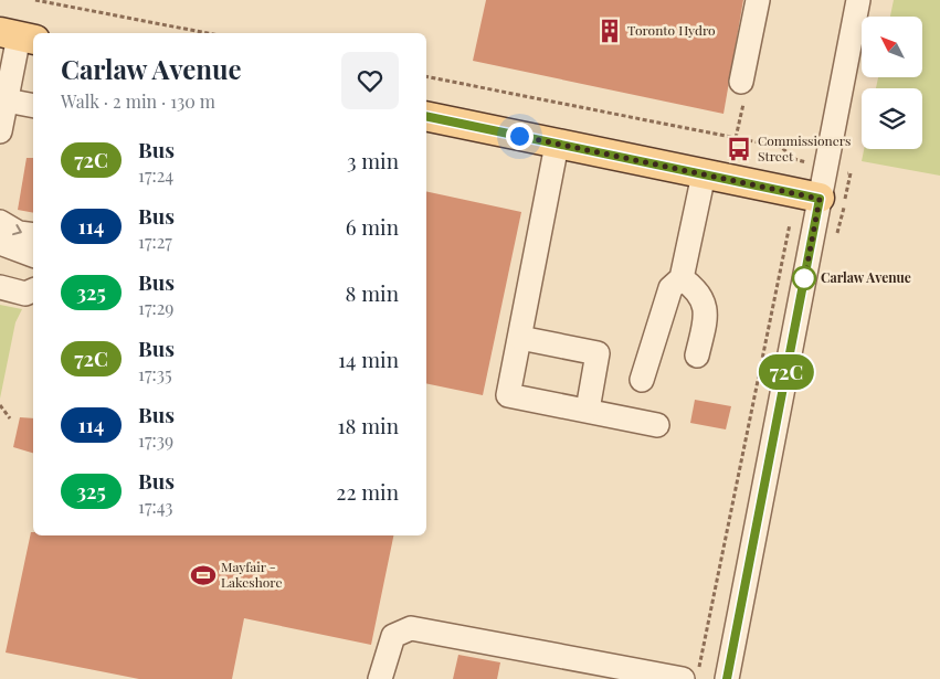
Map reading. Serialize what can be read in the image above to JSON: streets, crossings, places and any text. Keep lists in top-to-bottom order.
{
  "places": {
    "building": ["Toronto Hydro"],
    "bus stop": ["Commissioners Street"],
    "other": ["Carlaw Avenue"],
    "sports": ["Mayfair - Lakeshore"]
  },
  "lines": ["bus line 72C"],
  "north": "top left",
  "page": {
    "on_map": "72C",
    "heading": ["Carlaw Avenue", "Walk · 2 min · 130 m"],
    "list": [
      {
        "mark": "72C",
        "name": "Bus",
        "note": "17:24",
        "value": "3 min"
      },
      {
        "mark": "114",
        "name": "Bus",
        "note": "17:27",
        "value": "6 min"
      },
      {
        "mark": "325",
        "name": "Bus",
        "note": "17:29",
        "value": "8 min"
      },
      {
        "mark": "72C",
        "name": "Bus",
        "note": "17:35",
        "value": "14 min"
      },
      {
        "mark": "114",
        "name": "Bus",
        "note": "17:39",
        "value": "18 min"
      },
      {
        "mark": "325",
        "name": "Bus",
        "note": "17:43",
        "value": "22 min"
      }
    ]
  }
}
